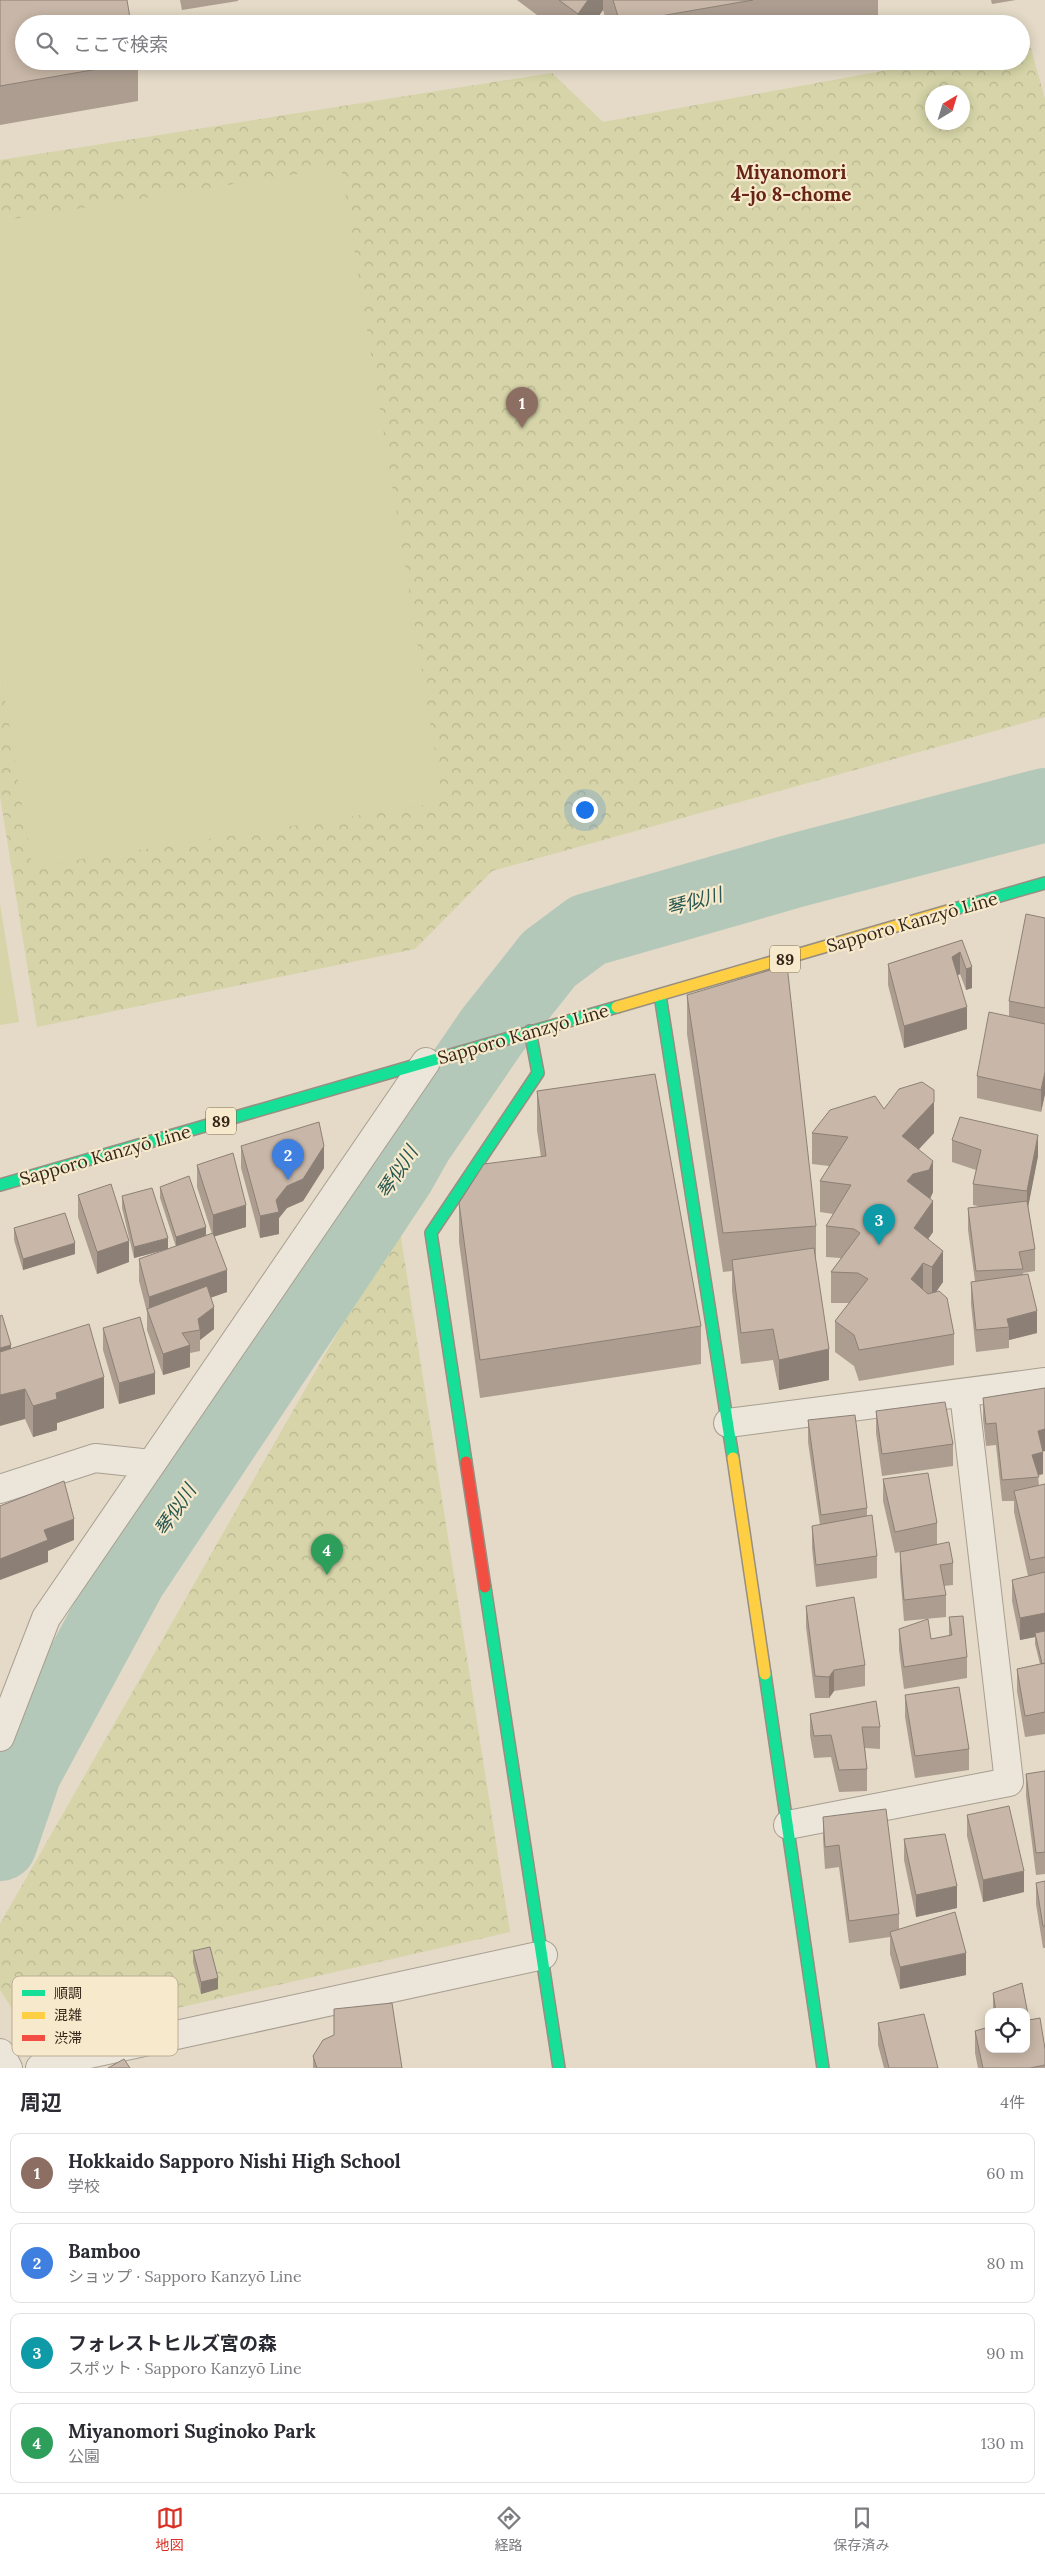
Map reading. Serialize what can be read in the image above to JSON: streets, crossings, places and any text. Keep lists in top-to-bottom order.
{
  "streets": {
    "street": ["Sapporo Kanzyō Line", "89"]
  },
  "districts": ["Miyanomori 4-jo 8-chome"],
  "water": ["琴似川"],
  "legend": ["順調", "混雑", "渋滞"],
  "north": "top right",
  "page": {
    "search": "ここで検索",
    "pins": [
      "1",
      "2",
      "3",
      "4"
    ],
    "heading": ["周辺", "4件"],
    "list": [
      {
        "mark": "1",
        "name": "Hokkaido Sapporo Nishi High School",
        "note": "学校",
        "value": "60 m"
      },
      {
        "mark": "2",
        "name": "Bamboo",
        "note": "ショップ · Sapporo Kanzyō Line",
        "value": "80 m"
      },
      {
        "mark": "3",
        "name": "フォレストヒルズ宮の森",
        "note": "スポット · Sapporo Kanzyō Line",
        "value": "90 m"
      },
      {
        "mark": "4",
        "name": "Miyanomori Suginoko Park",
        "note": "公園",
        "value": "130 m"
      }
    ],
    "nav": ["地図", "経路", "保存済み"]
  }
}
